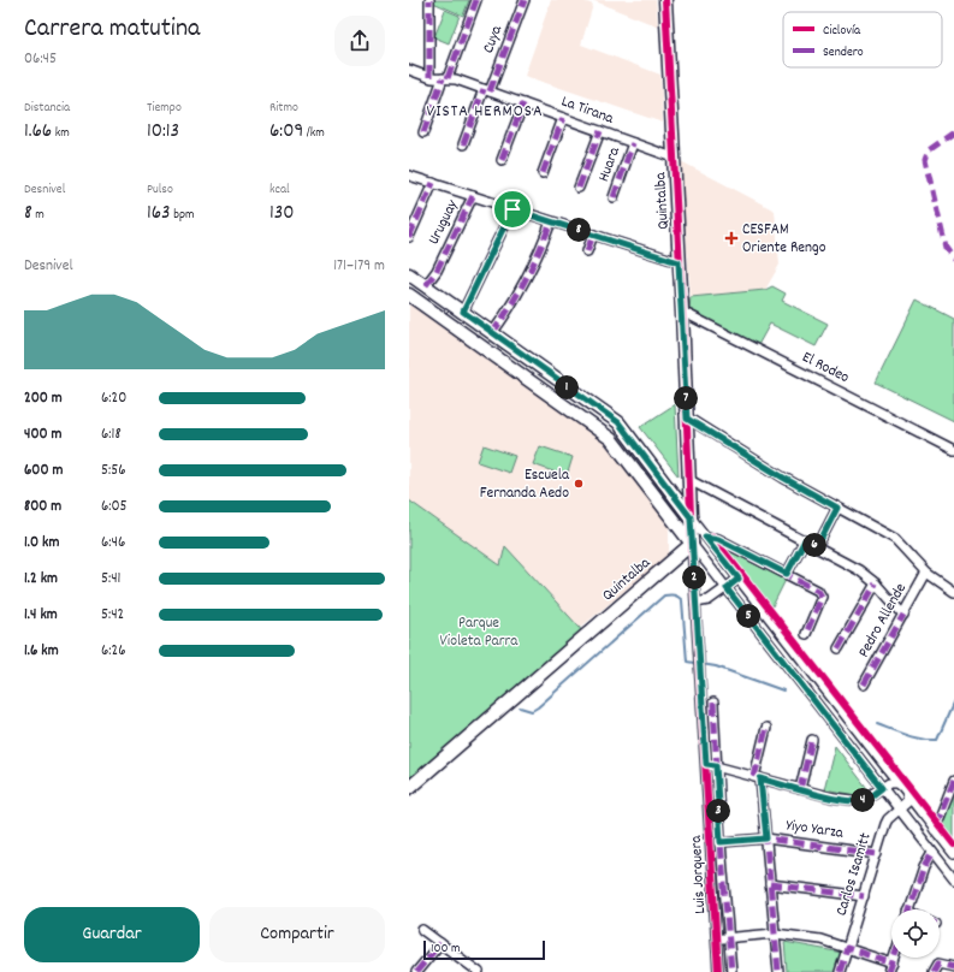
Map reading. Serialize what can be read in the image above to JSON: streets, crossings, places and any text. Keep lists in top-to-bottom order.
{
  "streets": {
    "street": [
      "Cuya",
      "La Tirana",
      "Huara",
      "Quintalba",
      "Uruguay",
      "El Rodeo",
      "Pedro Allende",
      "Yiyo Yarza",
      "Luis Jorquera",
      "Carlos Isamitt"
    ]
  },
  "crossings": [
    ["Cuya", "La Tirana"],
    ["La Tirana", "Huara"],
    ["La Tirana", "Quintalba"],
    ["Quintalba", "El Rodeo"],
    ["Quintalba", "Luis Jorquera"],
    ["Yiyo Yarza", "Carlos Isamitt"]
  ],
  "districts": ["VISTA HERMOSA"],
  "parks": ["Parque Violeta Parra"],
  "places": {
    "health": ["CESFAM Oriente Rengo"],
    "other": ["Escuela Fernanda Aedo"]
  },
  "legend": ["Ciclovía", "Sendero"],
  "scale_bar": "100 m",
  "page": {
    "heading": ["Carrera matutina", "06:45"],
    "stats": [
      ["Distancia", "1.66 km"],
      ["Tiempo", "10:13"],
      ["Ritmo", "6:09 /km"],
      ["Desnivel", "8 m"],
      ["Pulso", "163 bpm"],
      ["kcal", "130"]
    ],
    "pins": [
      "8",
      "1",
      "7",
      "6",
      "2",
      "5",
      "4",
      "3"
    ],
    "chart": ["Desnivel", "171–179 m"],
    "list": [
      {
        "name": "200 m",
        "note": "6:20"
      },
      {
        "name": "400 m",
        "note": "6:18"
      },
      {
        "name": "600 m",
        "note": "5:56"
      },
      {
        "name": "800 m",
        "note": "6:05"
      },
      {
        "name": "1.0 km",
        "note": "6:46"
      },
      {
        "name": "1.2 km",
        "note": "5:41"
      },
      {
        "name": "1.4 km",
        "note": "5:42"
      },
      {
        "name": "1.6 km",
        "note": "6:26"
      }
    ],
    "buttons": ["Guardar", "Compartir"],
    "scale": "100 m"
  }
}
